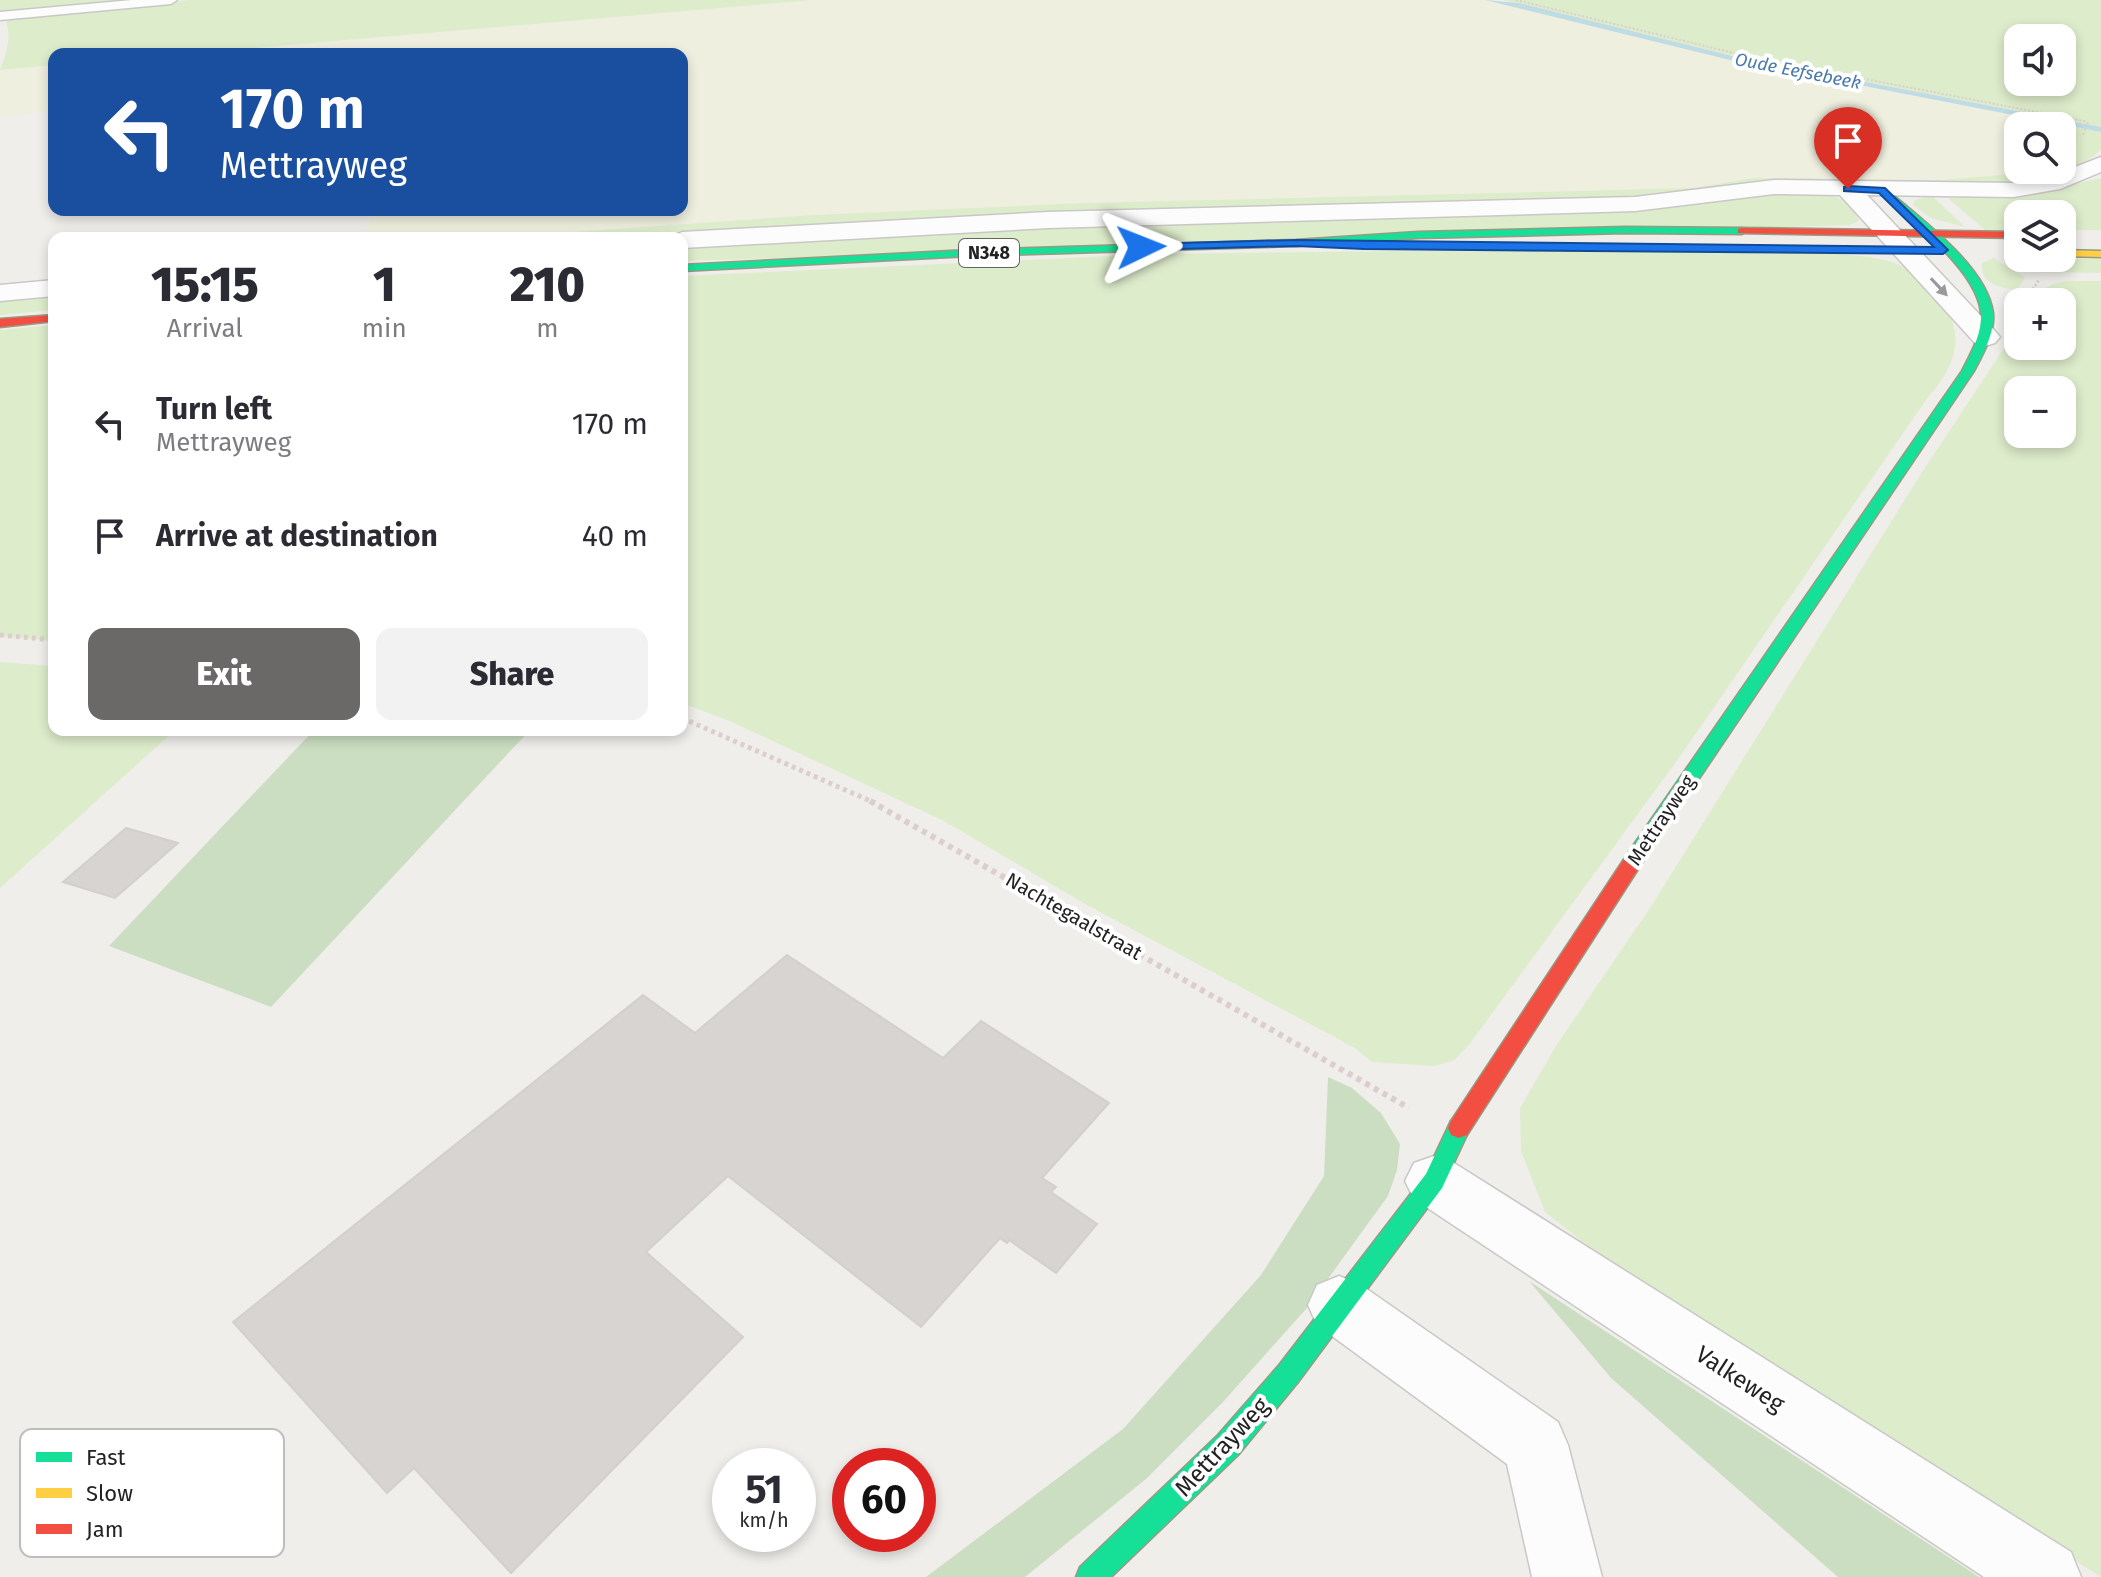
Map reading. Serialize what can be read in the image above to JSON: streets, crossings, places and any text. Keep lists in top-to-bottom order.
{
  "streets": {
    "street": ["N348", "Mettrayweg", "Valkeweg"],
    "path": ["Nachtegaalstraat"]
  },
  "crossings": [
    ["N348", "Mettrayweg"],
    ["Mettrayweg", "Nachtegaalstraat"],
    ["Mettrayweg", "Valkeweg"],
    ["Nachtegaalstraat", "Valkeweg"]
  ],
  "water": ["Oude Eefsebeek"],
  "legend": ["Fast", "Slow", "Jam"],
  "page": {
    "map_buttons": ["+", "−"],
    "turn": ["170 m", "Mettrayweg"],
    "eta": [
      "15:15",
      "Arrival",
      "1",
      "min",
      "210",
      "m"
    ],
    "list": [
      {
        "name": "Turn left",
        "note": "Mettrayweg",
        "value": "170 m"
      },
      {
        "name": "Arrive at destination",
        "value": "40 m"
      }
    ],
    "buttons": ["Exit", "Share"],
    "speed": "51 km/h",
    "limit": "60"
  }
}
